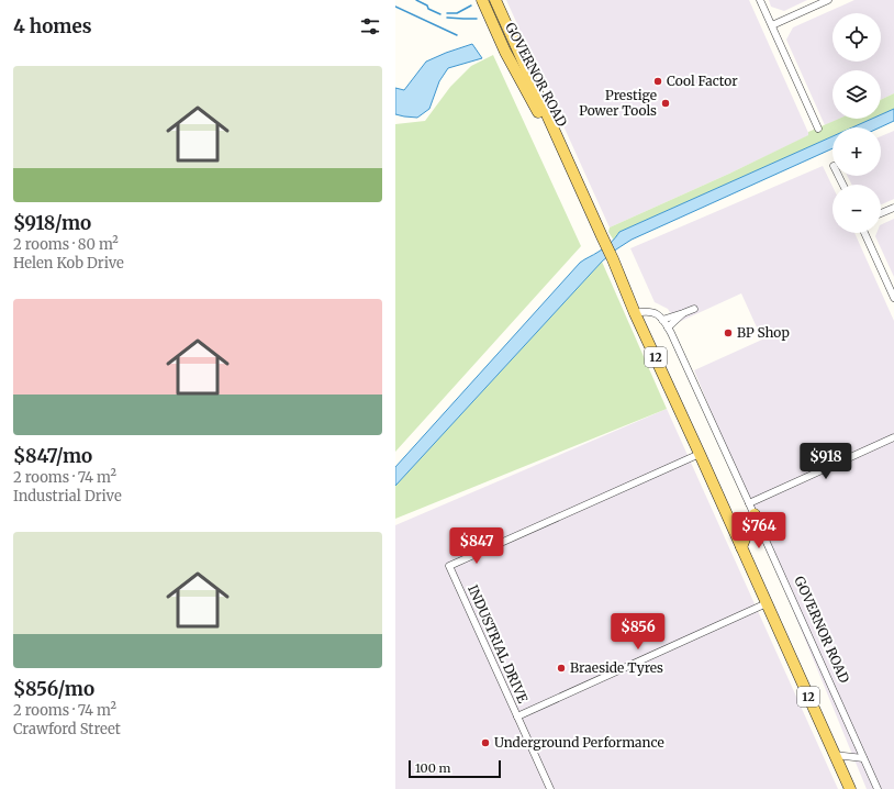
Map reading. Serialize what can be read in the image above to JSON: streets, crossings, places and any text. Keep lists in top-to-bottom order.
{
  "streets": {
    "main road": ["GOVERNOR ROAD", "12"],
    "street": ["INDUSTRIAL DRIVE"]
  },
  "crossings": [
    ["GOVERNOR ROAD", "INDUSTRIAL DRIVE"]
  ],
  "places": [
    "Cool Factor",
    "Prestige Power Tools",
    "BP Shop",
    "Braeside Tyres",
    "Underground Performance"
  ],
  "scale_bar": "100 m",
  "page": {
    "heading": "4 homes",
    "map_buttons": ["+", "−"],
    "list": [
      {
        "name": "$918/mo",
        "note": "2 rooms · 80 m² · Helen Kob Drive"
      },
      {
        "name": "$847/mo",
        "note": "2 rooms · 74 m² · Industrial Drive"
      },
      {
        "name": "$856/mo",
        "note": "2 rooms · 74 m² · Crawford Street"
      }
    ],
    "price": [
      "$918",
      "$764",
      "$847",
      "$856"
    ],
    "scale": "100 m"
  }
}
